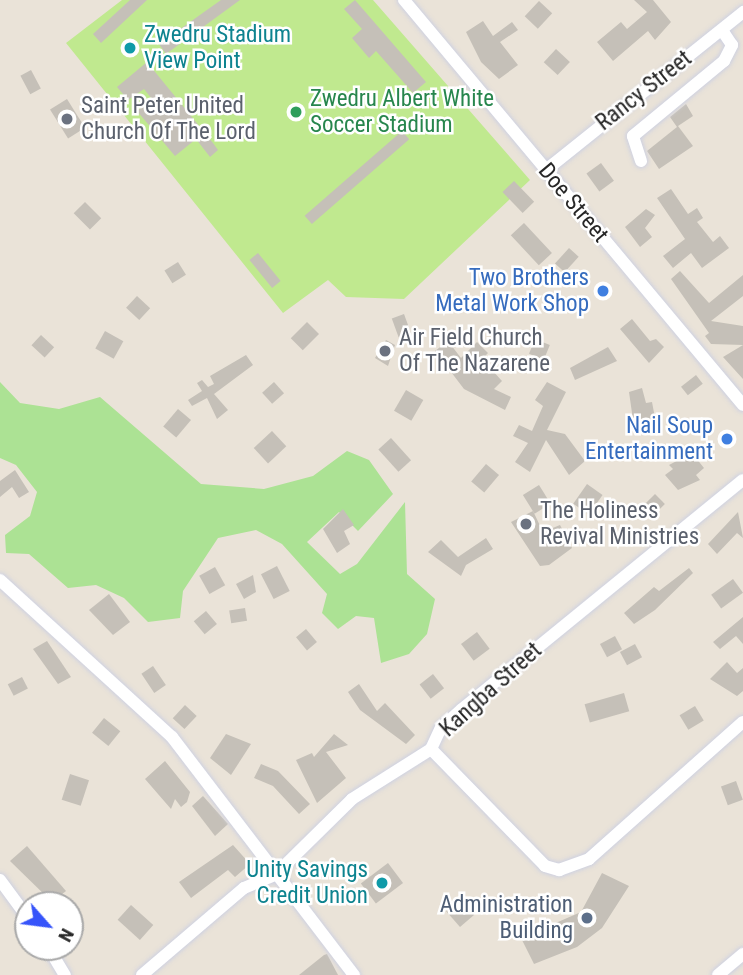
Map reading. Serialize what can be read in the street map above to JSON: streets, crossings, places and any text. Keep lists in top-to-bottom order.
{
  "streets": {
    "street": ["Rancy Street", "Doe Street", "Kangba Street"]
  },
  "crossings": [
    ["Rancy Street", "Doe Street"]
  ],
  "places": [
    "Zwedru Stadium View Point",
    "Zwedru Albert White Soccer Stadium",
    "Saint Peter United Church Of The Lord",
    "Two Brothers Metal Work Shop",
    "Air Field Church Of The Nazarene",
    "Nail Soup Entertainment",
    "The Holiness Revival Ministries",
    "Unity Savings Credit Union",
    "Administration Building"
  ],
  "north": "bottom right"
}
